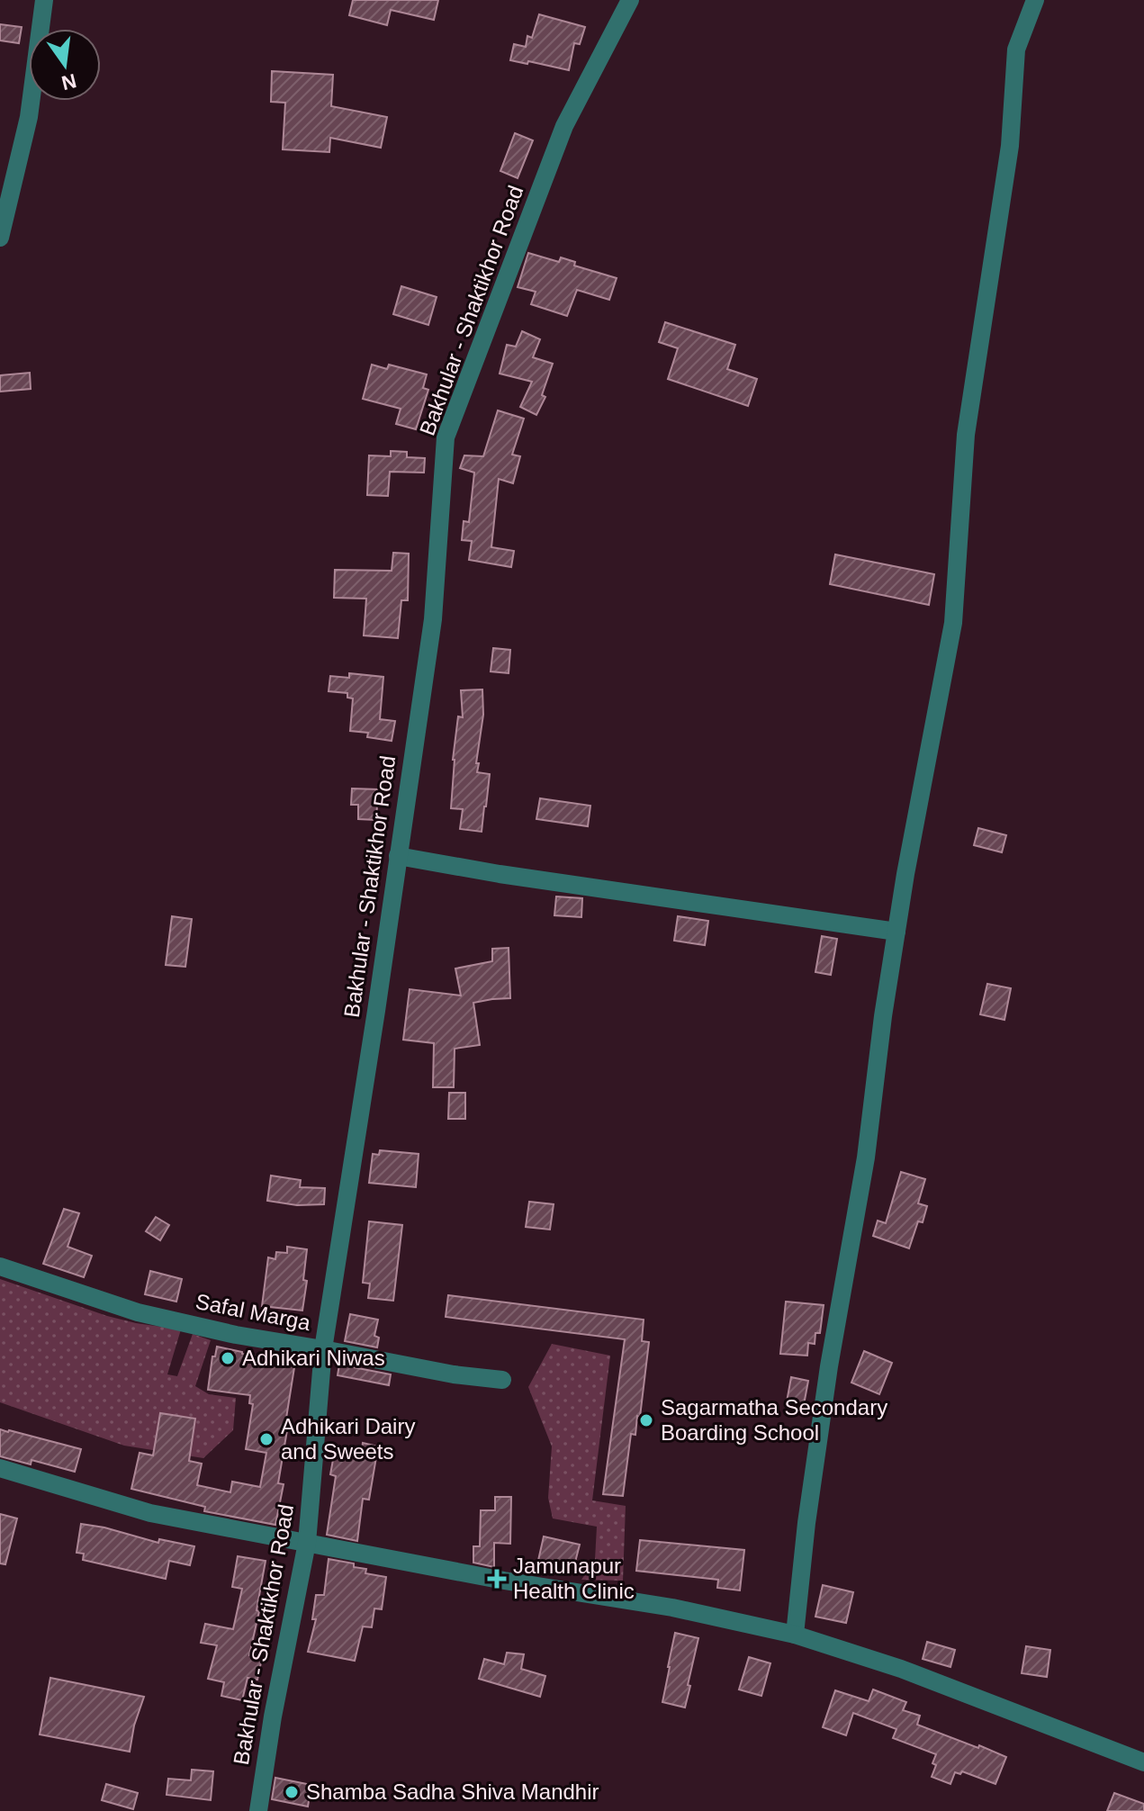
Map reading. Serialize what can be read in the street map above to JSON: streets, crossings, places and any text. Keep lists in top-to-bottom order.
{
  "streets": {
    "street": ["Bakhular - Shaktikhor Road", "Safal Marga"]
  },
  "crossings": [
    ["Bakhular - Shaktikhor Road", "Safal Marga"]
  ],
  "places": {
    "other": [
      "Adhikari Niwas",
      "Sagarmatha Secondary Boarding School",
      "Adhikari Dairy and Sweets",
      "Shamba Sadha Shiva Mandhir"
    ],
    "health": ["Jamunapur Health Clinic"]
  },
  "north": "bottom"
}
